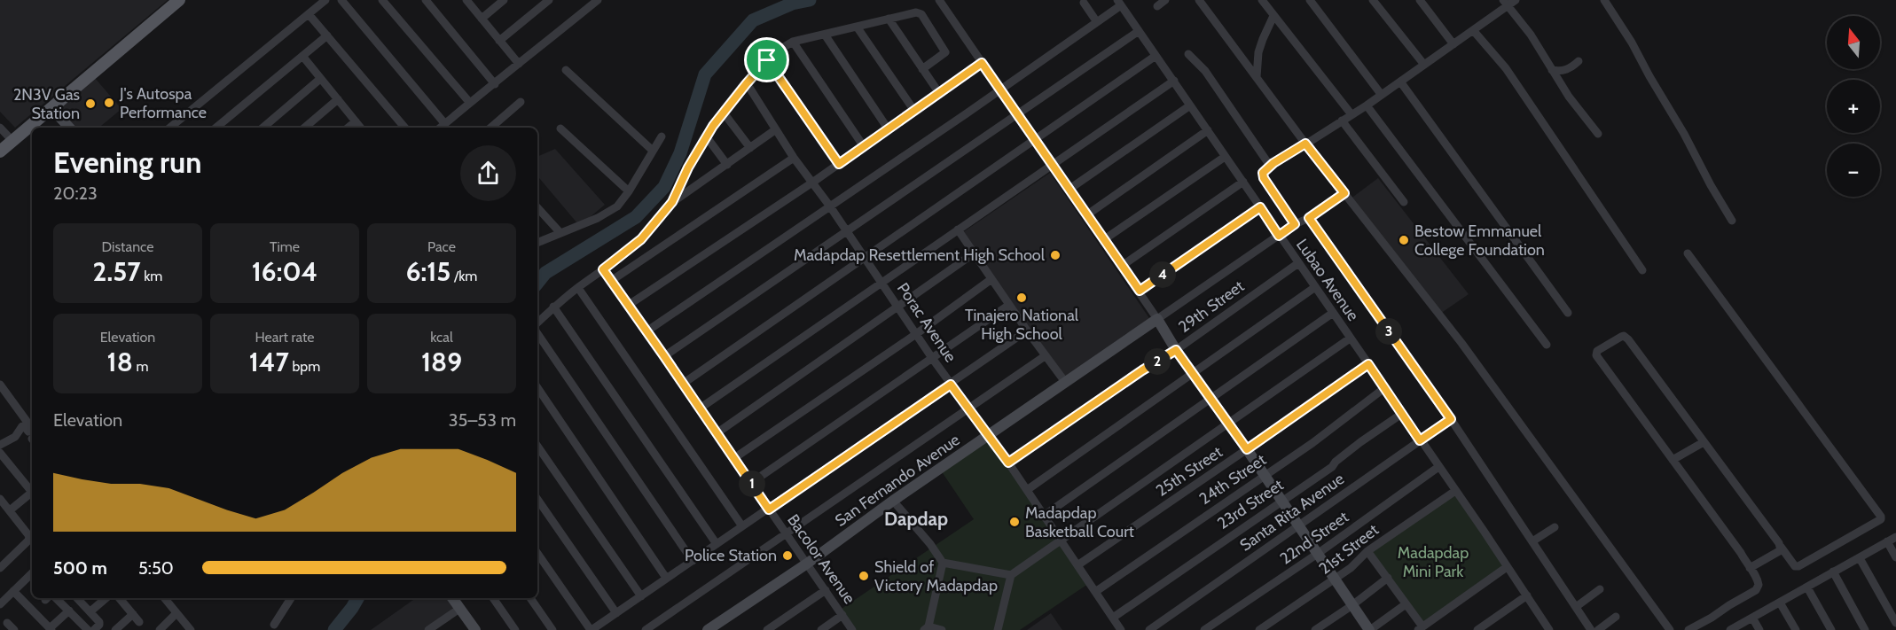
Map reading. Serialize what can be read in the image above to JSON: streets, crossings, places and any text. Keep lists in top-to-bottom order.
{
  "streets": {
    "main road": ["San Fernando Avenue"],
    "street": [
      "Lubao Avenue",
      "29th Street",
      "Porac Avenue",
      "25th Street",
      "24th Street",
      "23rd Street",
      "Santa Rita Avenue",
      "22nd Street",
      "21st Street",
      "Bacolor Avenue"
    ]
  },
  "crossings": [
    ["Lubao Avenue", "29th Street"],
    ["Lubao Avenue", "25th Street"],
    ["Lubao Avenue", "24th Street"],
    ["Lubao Avenue", "San Fernando Avenue"],
    ["Lubao Avenue", "23rd Street"],
    ["Lubao Avenue", "Santa Rita Avenue"],
    ["Lubao Avenue", "22nd Street"],
    ["Lubao Avenue", "21st Street"],
    ["29th Street", "Porac Avenue"],
    ["Porac Avenue", "25th Street"],
    ["Porac Avenue", "24th Street"],
    ["Porac Avenue", "San Fernando Avenue"],
    ["Porac Avenue", "23rd Street"],
    ["San Fernando Avenue", "Bacolor Avenue"]
  ],
  "districts": ["Dapdap"],
  "parks": ["Madapdap Mini Park"],
  "places": [
    "J's Autospa Performance",
    "2N3V Gas Station",
    "Bestow Emmanuel College Foundation",
    "Madapdap Resettlement High School",
    "Tinajero National High School",
    "Madapdap Basketball Court",
    "Police Station",
    "Shield of Victory Madapdap"
  ],
  "north": "top",
  "page": {
    "map_buttons": ["+", "−"],
    "heading": ["Evening run", "20:23"],
    "stats": [
      ["Distance", "2.57 km"],
      ["Time", "16:04"],
      ["Pace", "6:15 /km"],
      ["Elevation", "18 m"],
      ["Heart rate", "147 bpm"],
      ["kcal", "189"]
    ],
    "pins": [
      "4",
      "3",
      "2",
      "1"
    ],
    "chart": ["Elevation", "35–53 m"],
    "list": [
      {
        "name": "500 m",
        "note": "5:50"
      }
    ]
  }
}
